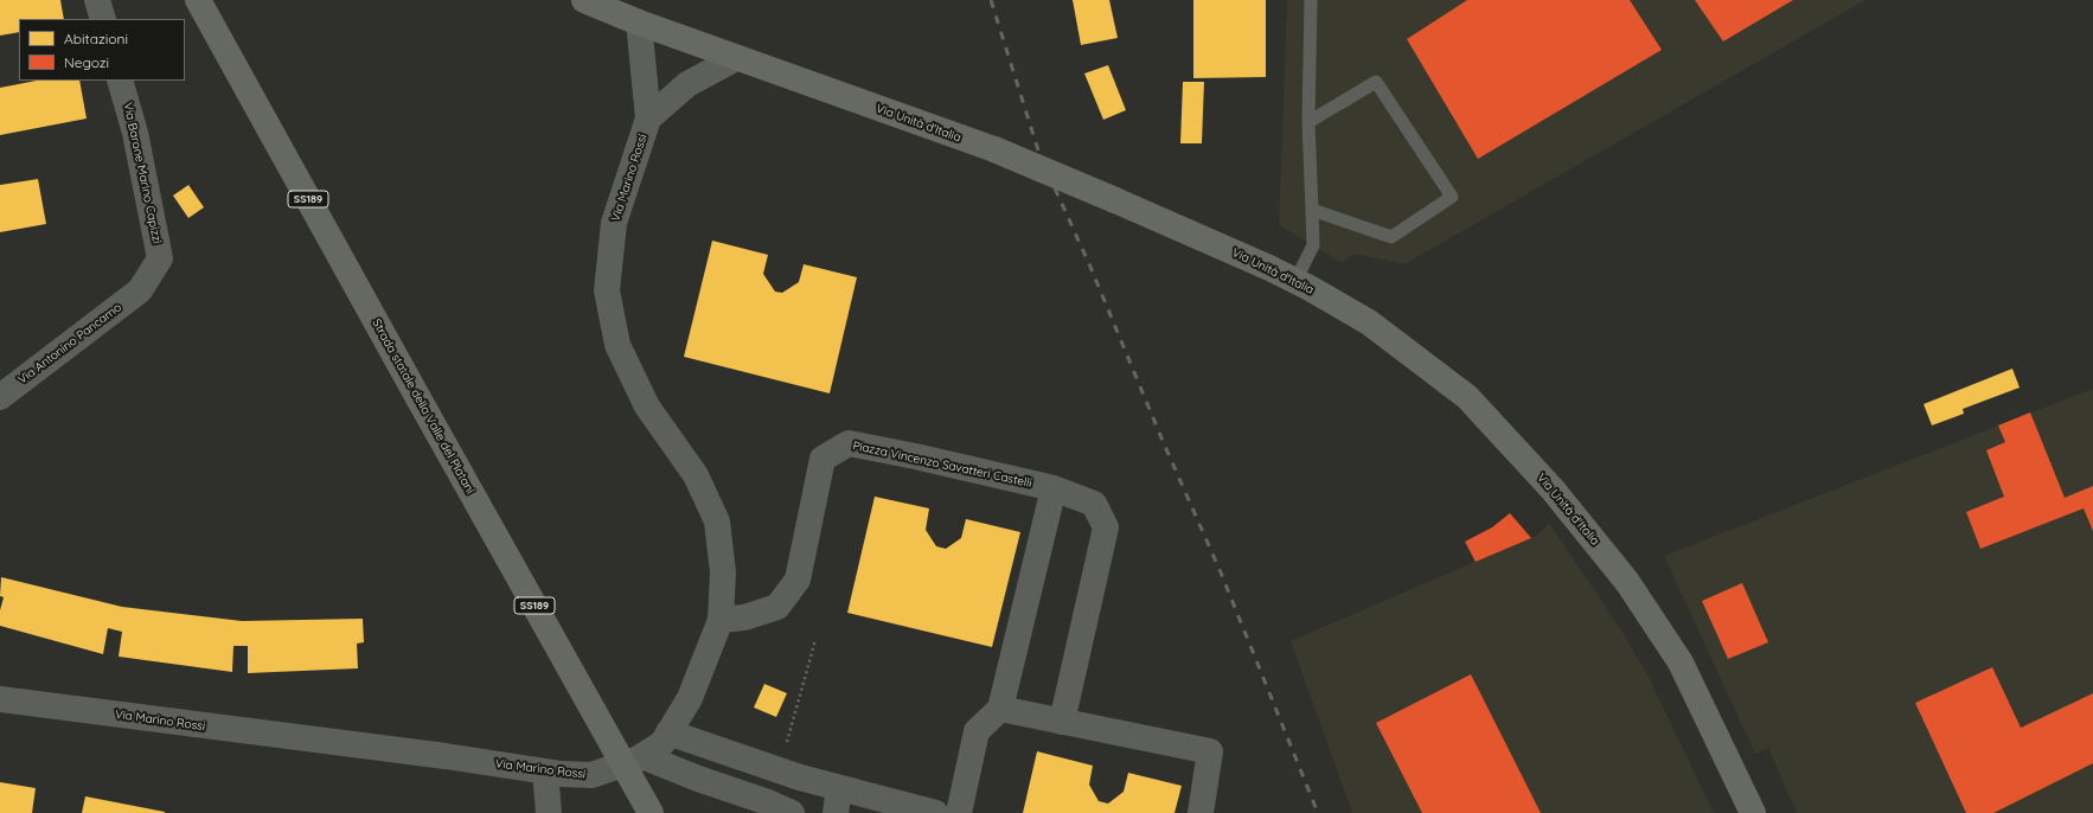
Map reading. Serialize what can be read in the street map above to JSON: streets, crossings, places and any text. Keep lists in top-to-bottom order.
{
  "streets": {
    "main road": ["SS189", "Strada statale della Valle del Platani"],
    "street": [
      "Via Unità d'Italia",
      "Via Barone Marino Capizzi",
      "Via Marino Rossi",
      "Via Antonino Pancamo",
      "Piazza Vincenzo Savatteri Castelli"
    ]
  },
  "crossings": [
    ["Via Unità d'Italia", "Via Marino Rossi"],
    ["Via Barone Marino Capizzi", "Via Antonino Pancamo"],
    ["Via Marino Rossi", "Piazza Vincenzo Savatteri Castelli"]
  ],
  "legend": ["Abitazioni", "Negozi"]
}
